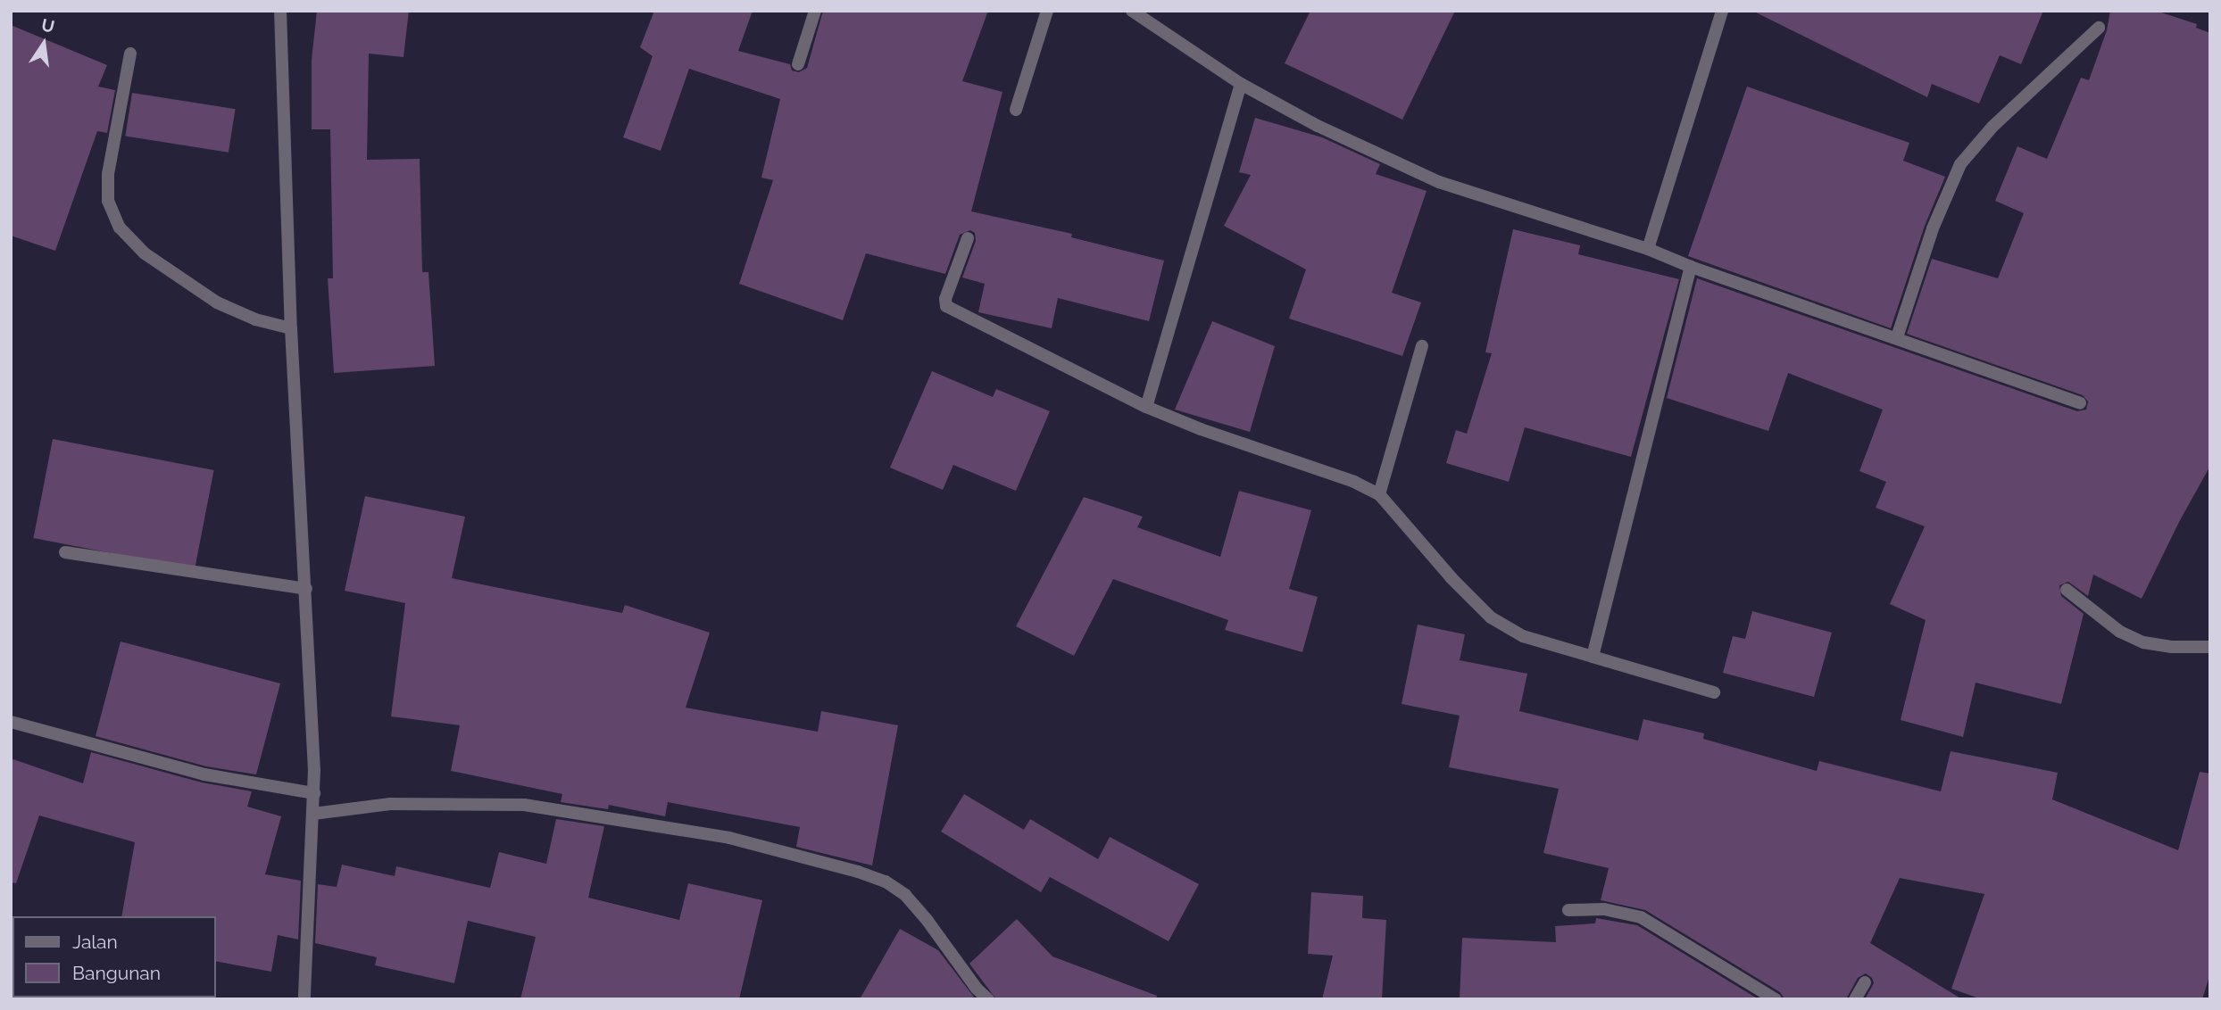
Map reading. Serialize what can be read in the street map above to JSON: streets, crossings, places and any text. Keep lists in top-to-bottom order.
{
  "legend": ["Jalan", "Bangunan"],
  "north": "top"
}
